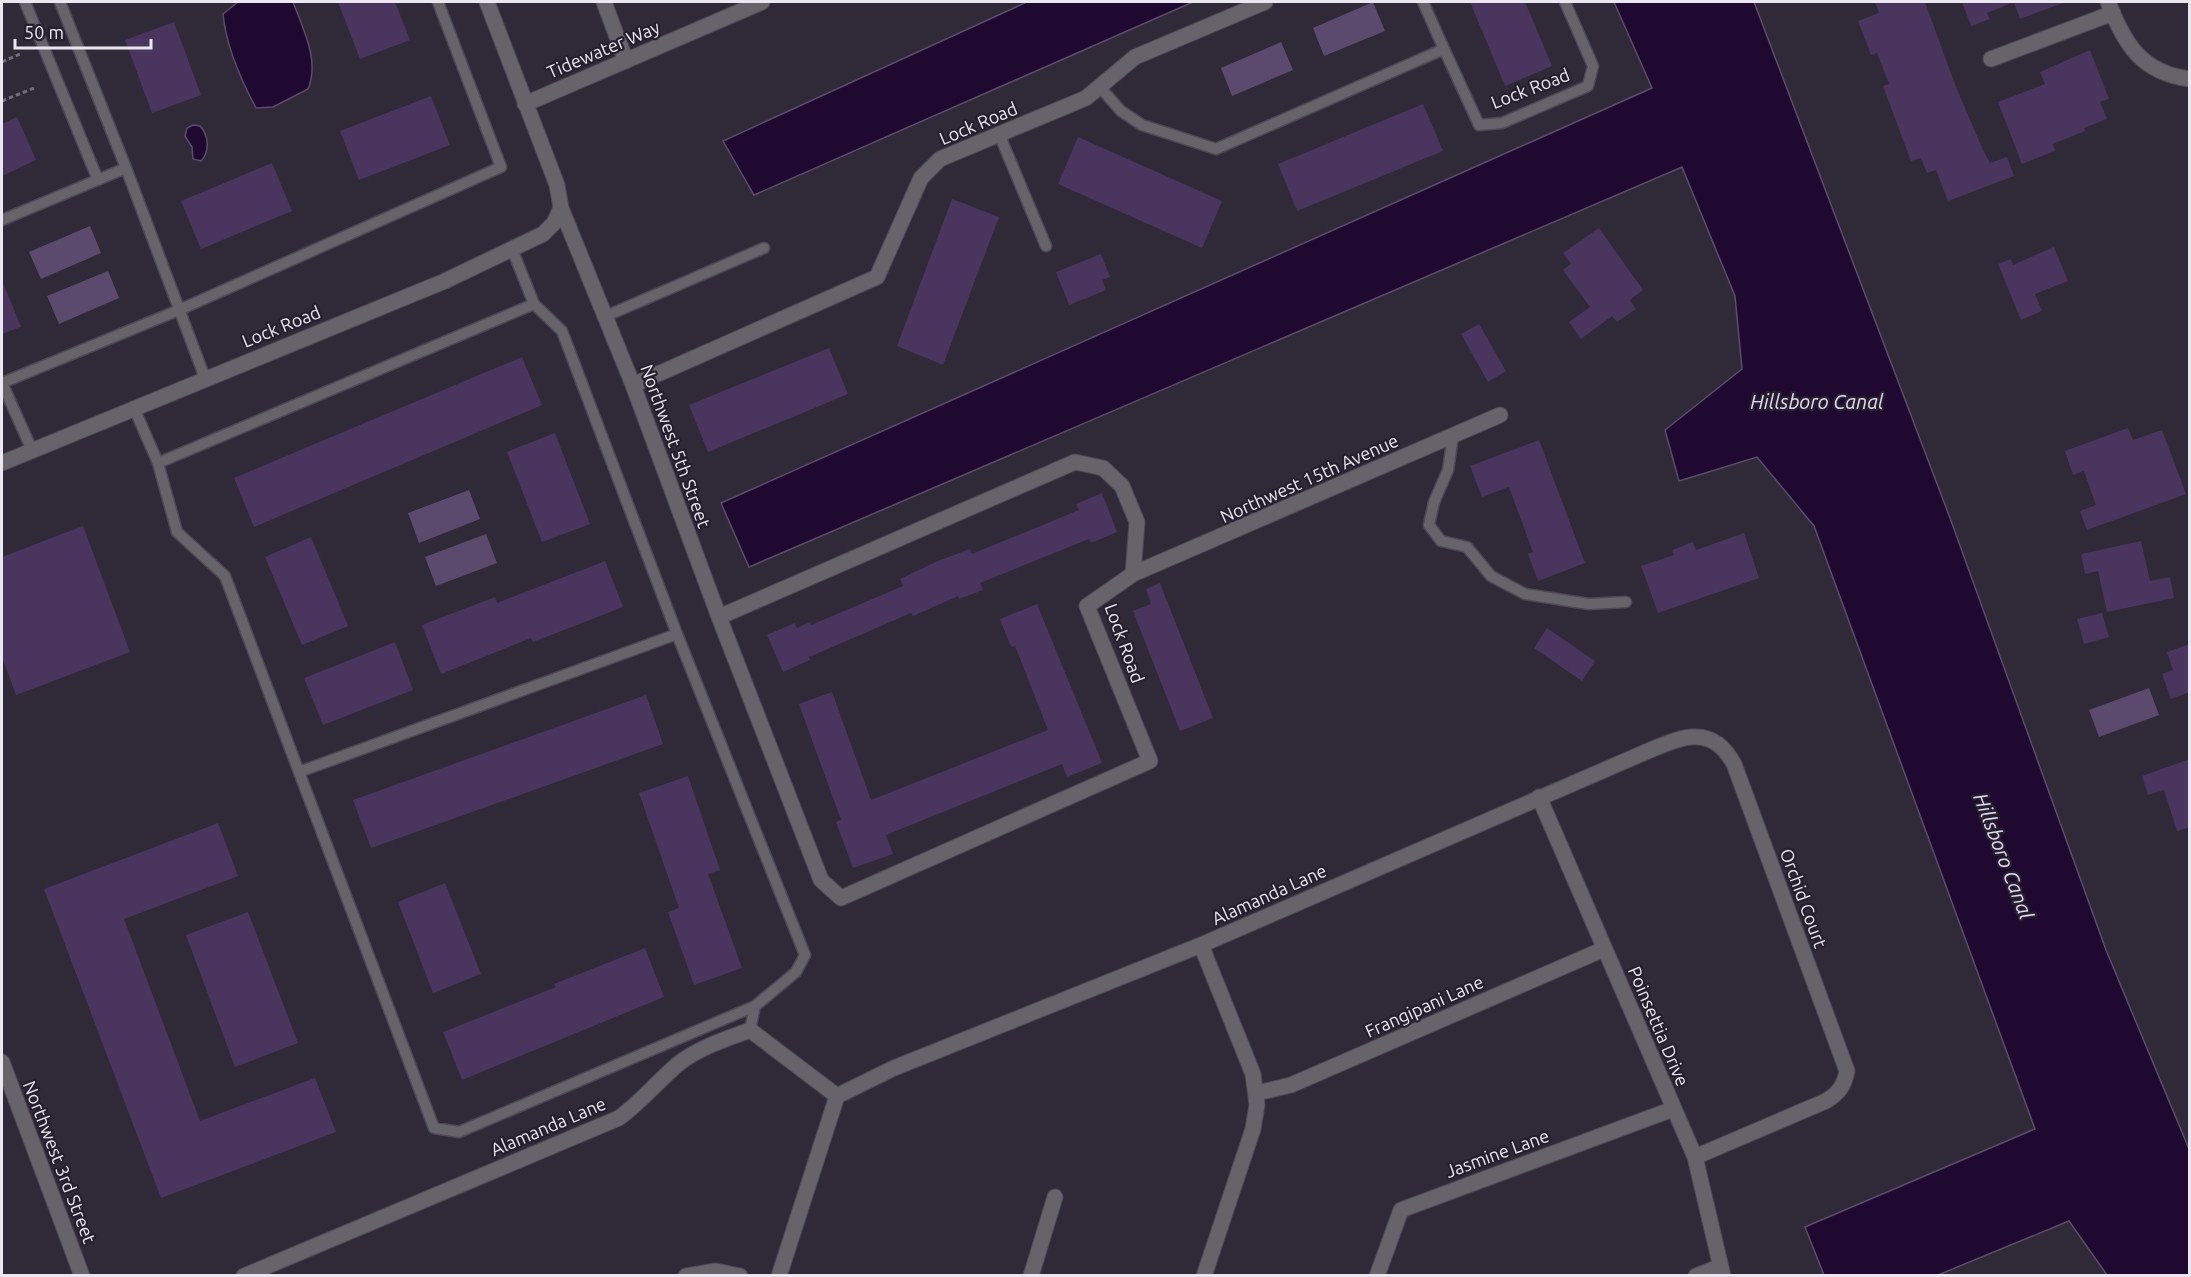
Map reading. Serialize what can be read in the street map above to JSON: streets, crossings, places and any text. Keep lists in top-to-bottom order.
{
  "streets": {
    "street": [
      "Tidewater Way",
      "Lock Road",
      "Northwest 5th Street",
      "Northwest 15th Avenue",
      "Alamanda Lane",
      "Orchid Court",
      "Frangipani Lane",
      "Poinsettia Drive",
      "Jasmine Lane",
      "Northwest 3rd Street"
    ]
  },
  "crossings": [
    ["Tidewater Way", "Northwest 5th Street"],
    ["Lock Road", "Northwest 5th Street"],
    ["Lock Road", "Northwest 15th Avenue"],
    ["Alamanda Lane", "Orchid Court"],
    ["Alamanda Lane", "Poinsettia Drive"],
    ["Orchid Court", "Poinsettia Drive"],
    ["Frangipani Lane", "Poinsettia Drive"],
    ["Poinsettia Drive", "Jasmine Lane"]
  ],
  "water": ["Hillsboro Canal"],
  "scale_bar": "50 m"
}
